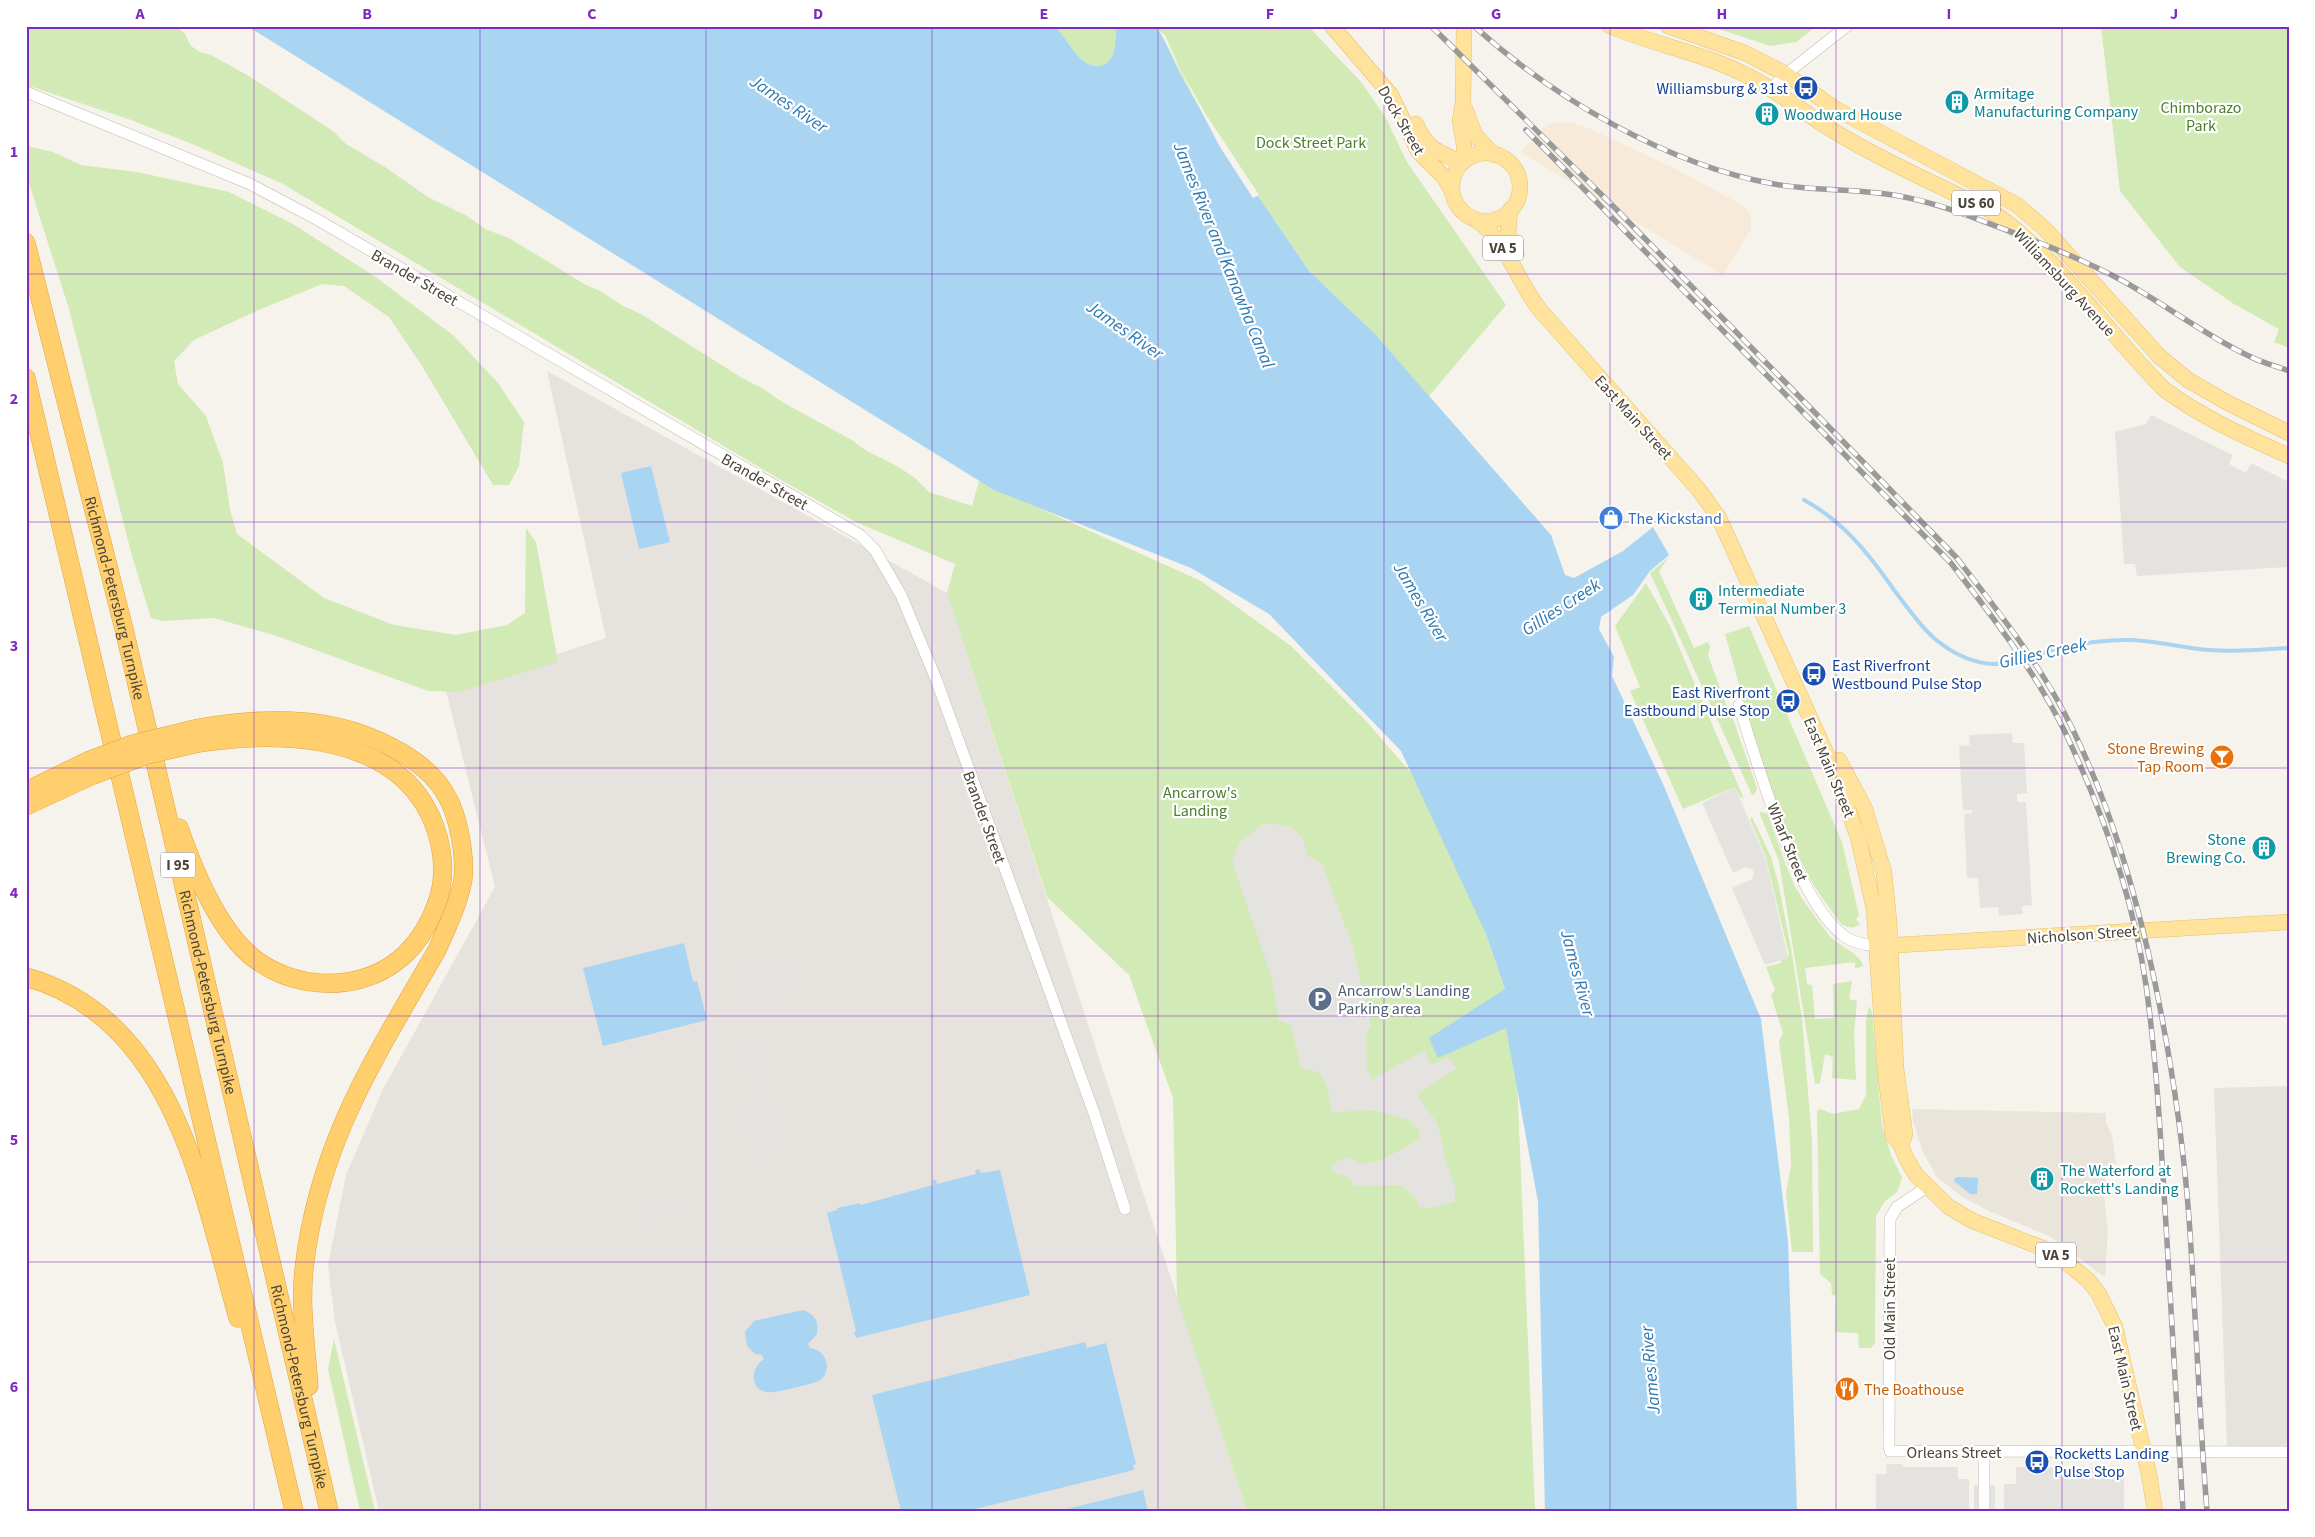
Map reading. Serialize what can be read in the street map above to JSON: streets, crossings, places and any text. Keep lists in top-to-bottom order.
{
  "streets": {
    "highway": ["Richmond-Petersburg Turnpike", "I 95"],
    "main road": [
      "Dock Street",
      "US 60",
      "VA 5",
      "Williamsburg Avenue",
      "East Main Street",
      "Nicholson Street"
    ],
    "street": [
      "Brander Street",
      "Wharf Street",
      "Old Main Street",
      "Orleans Street"
    ]
  },
  "crossings": [
    ["Dock Street", "VA 5"],
    ["Dock Street", "East Main Street"],
    ["VA 5", "East Main Street"],
    ["East Main Street", "Wharf Street"],
    ["East Main Street", "Nicholson Street"],
    ["East Main Street", "Old Main Street"],
    ["East Main Street", "Orleans Street"],
    ["Wharf Street", "Nicholson Street"],
    ["Old Main Street", "Orleans Street"]
  ],
  "water": ["James River", "James River and Kanawha Canal", "Gillies Creek"],
  "parks": ["Chimborazo Park", "Dock Street Park", "Ancarrow's Landing"],
  "places": {
    "bus stop": [
      "Williamsburg & 31st",
      "East Riverfront Westbound Pulse Stop",
      "East Riverfront Eastbound Pulse Stop",
      "Rocketts Landing Pulse Stop"
    ],
    "building": [
      "Armitage Manufacturing Company",
      "Woodward House",
      "Intermediate Terminal Number 3",
      "Stone Brewing Co.",
      "The Waterford at Rockett's Landing"
    ],
    "shop": ["The Kickstand"],
    "bar": ["Stone Brewing Tap Room"],
    "parking": ["Ancarrow's Landing Parking area"],
    "restaurant": ["The Boathouse"]
  },
  "grid": {
    "columns": [
      "A",
      "B",
      "C",
      "D",
      "E",
      "F",
      "G",
      "H",
      "I",
      "J"
    ],
    "rows": [
      "1",
      "2",
      "3",
      "4",
      "5",
      "6"
    ]
  }
}
